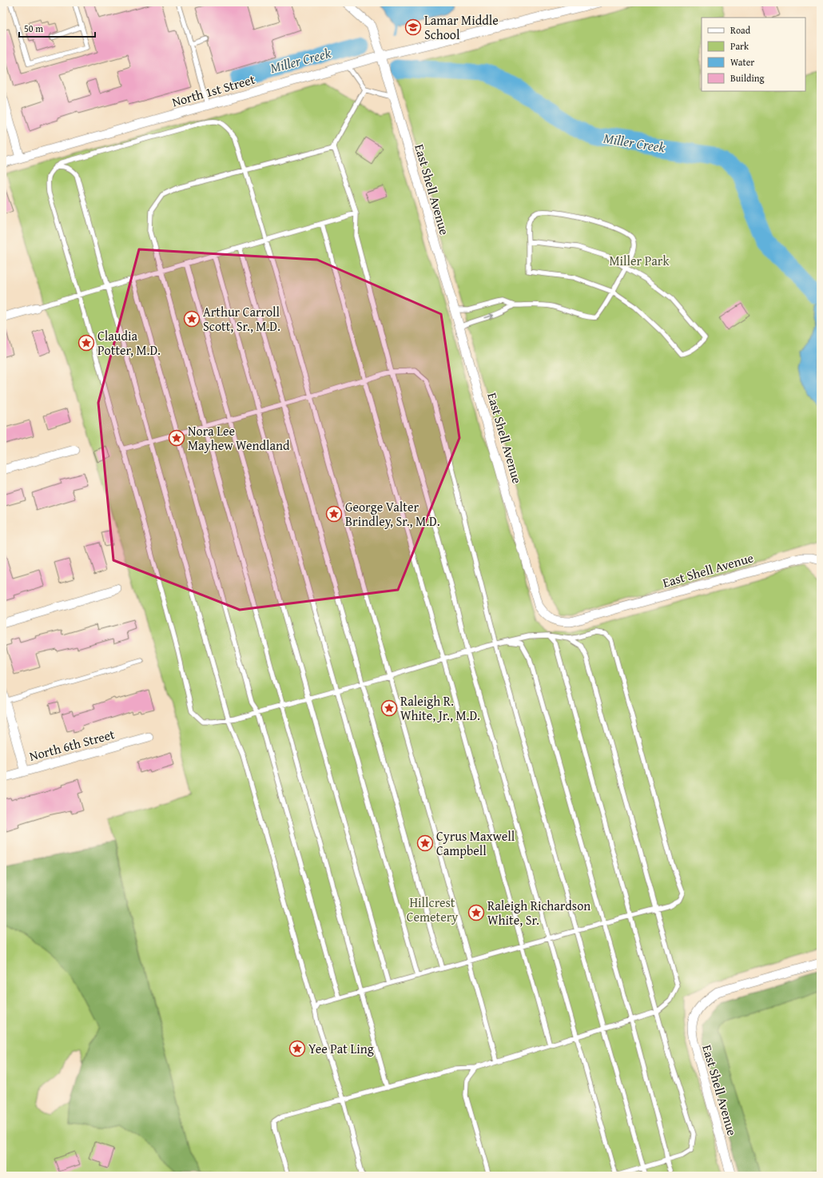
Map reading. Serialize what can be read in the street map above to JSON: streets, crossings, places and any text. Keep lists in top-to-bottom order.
{
  "streets": {
    "street": ["North 1st Street", "East Shell Avenue", "North 6th Street"]
  },
  "crossings": [
    ["North 1st Street", "East Shell Avenue"]
  ],
  "water": ["Miller Creek"],
  "parks": ["Miller Park", "Hillcrest Cemetery"],
  "places": {
    "school or university": ["Lamar Middle School"],
    "place": [
      "Arthur Carroll Scott, Sr., M.D.",
      "Claudia Potter, M.D.",
      "Nora Lee Mayhew Wendland",
      "George Valter Brindley, Sr., M.D.",
      "Raleigh R. White, Jr., M.D.",
      "Cyrus Maxwell Campbell",
      "Raleigh Richardson White, Sr.",
      "Yee Pat Ling"
    ]
  },
  "legend": [
    "Road",
    "Park",
    "Water",
    "Building"
  ],
  "scale_bar": "50 m"
}
